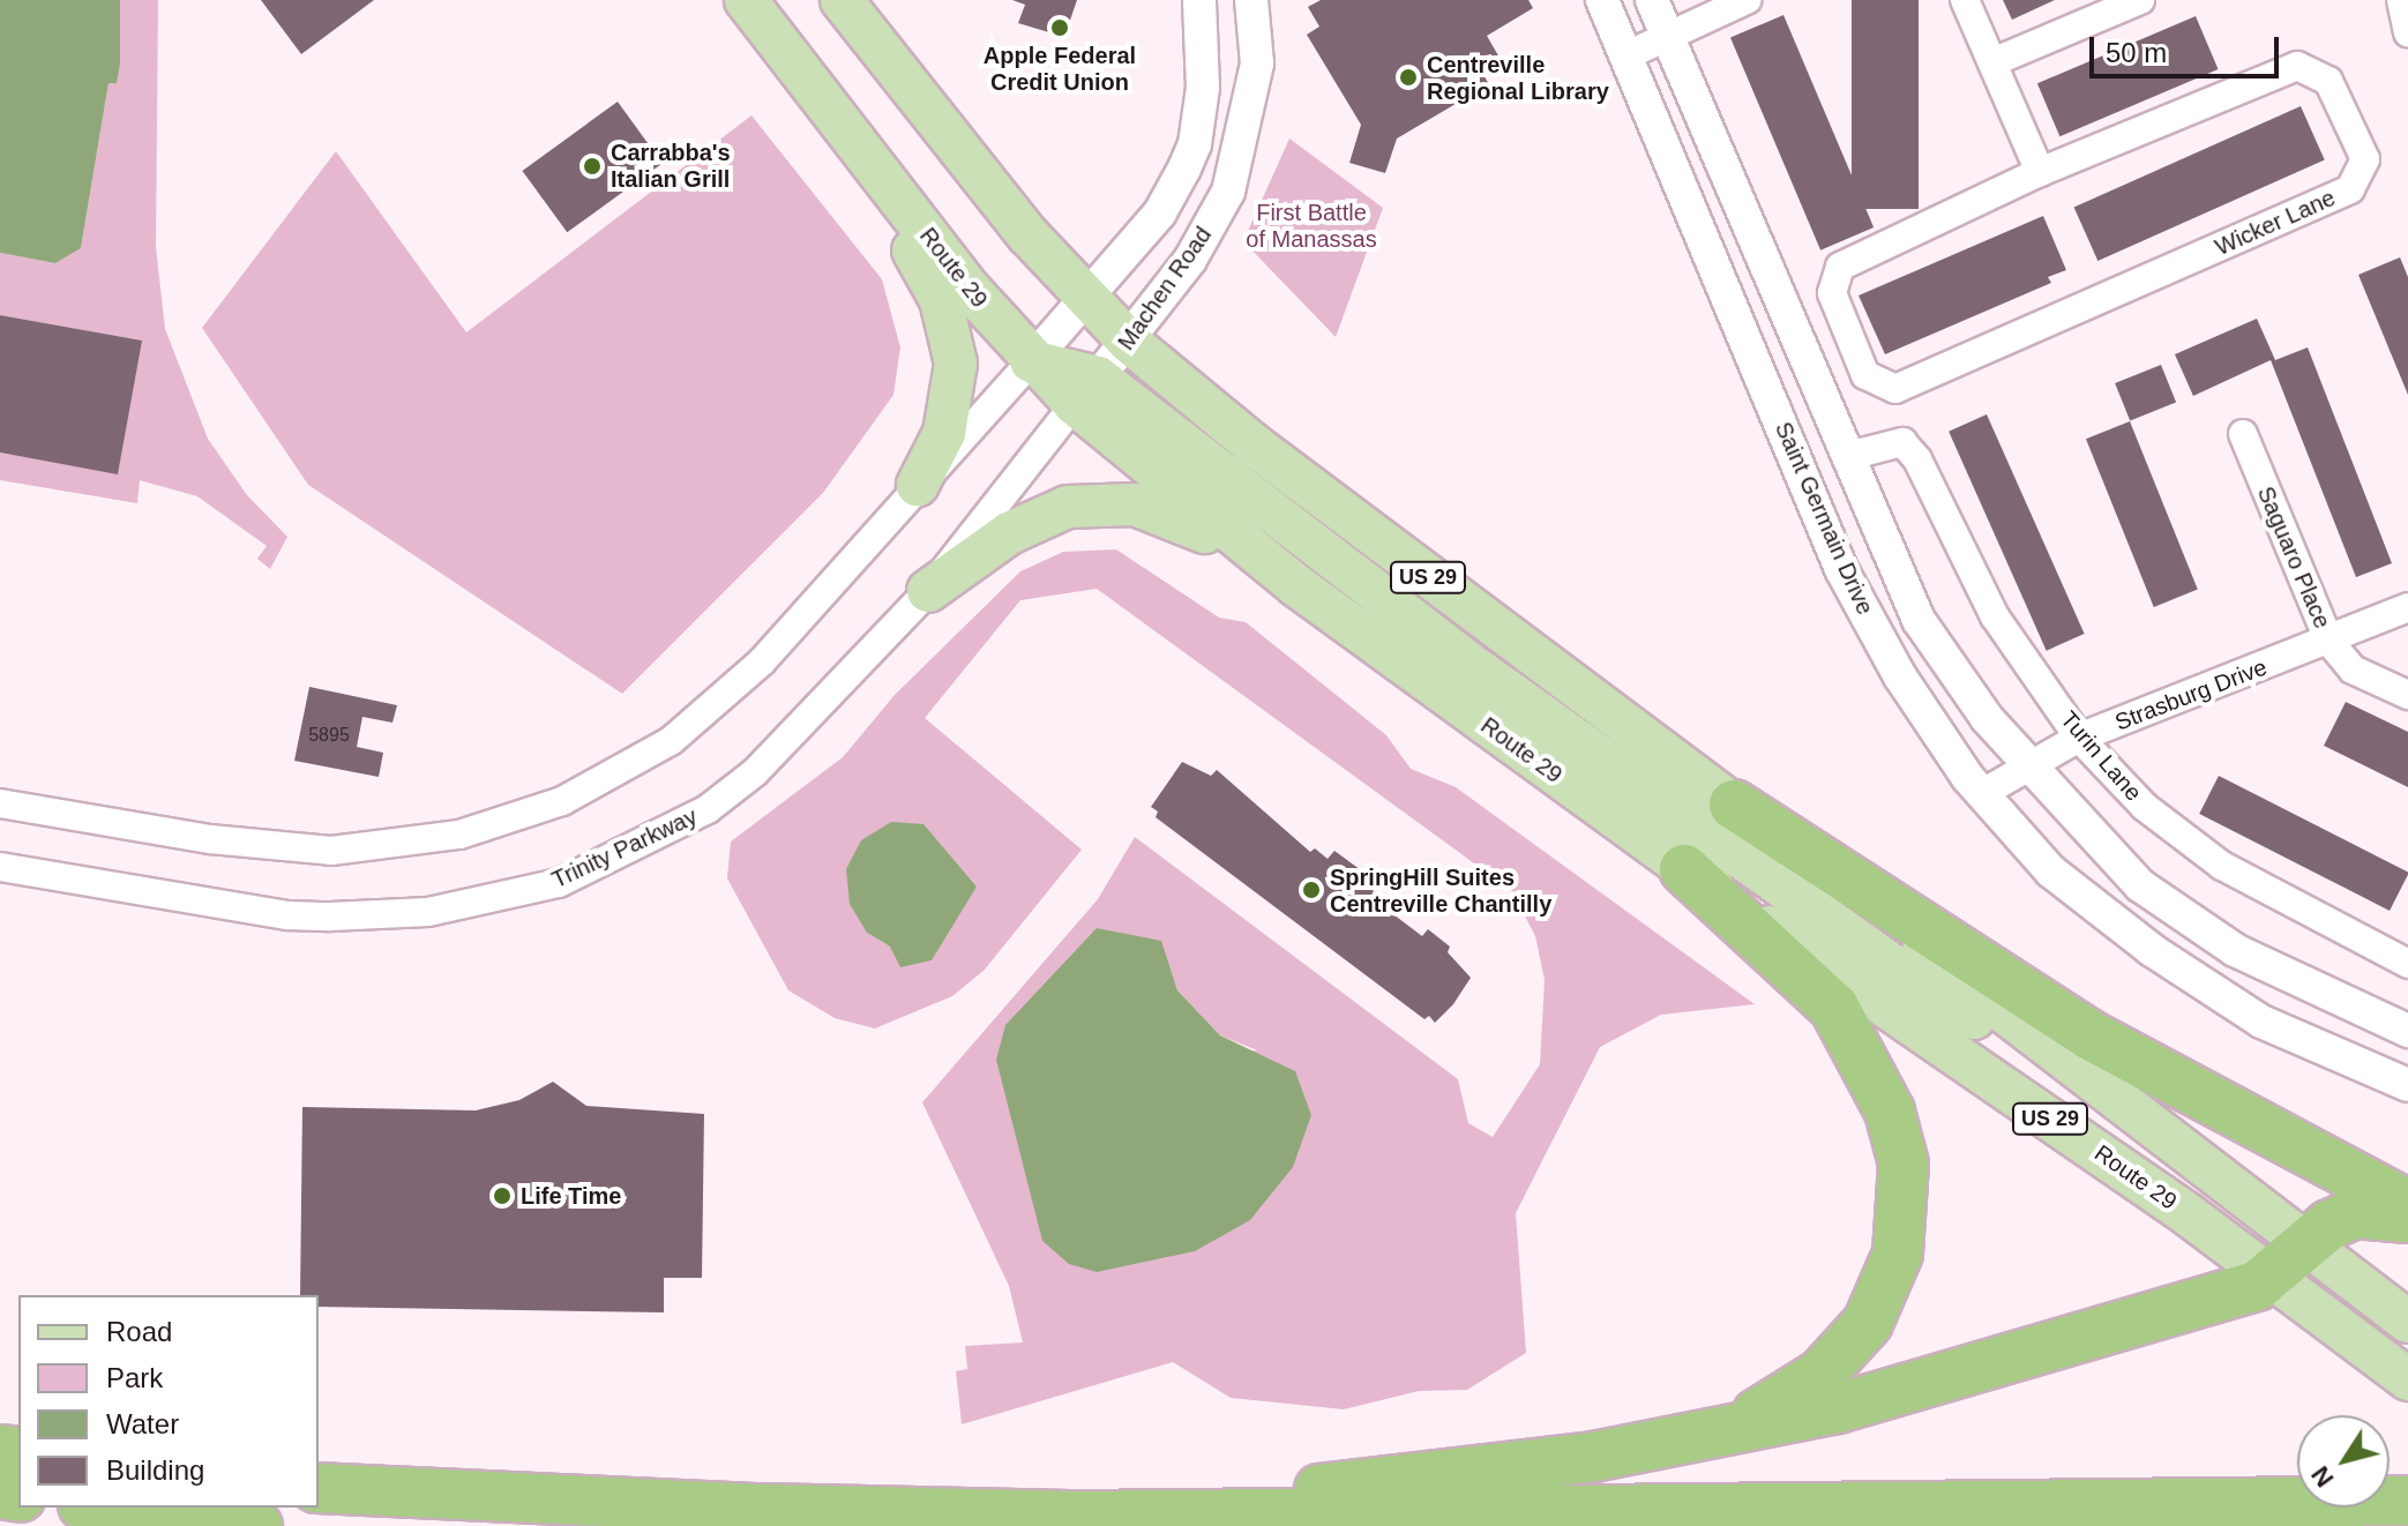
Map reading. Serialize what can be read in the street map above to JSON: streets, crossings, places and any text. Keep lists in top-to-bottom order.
{
  "streets": {
    "main road": ["Route 29", "US 29"],
    "street": [
      "Wicker Lane",
      "Machen Road",
      "Saint Germain Drive",
      "Saguaro Place",
      "Strasburg Drive",
      "Turin Lane",
      "Trinity Parkway"
    ]
  },
  "crossings": [
    ["Route 29", "Machen Road"],
    ["Route 29", "Trinity Parkway"],
    ["Machen Road", "US 29"],
    ["Machen Road", "Trinity Parkway"],
    ["Saint Germain Drive", "Strasburg Drive"],
    ["Saint Germain Drive", "Turin Lane"],
    ["Saguaro Place", "Strasburg Drive"],
    ["Strasburg Drive", "Turin Lane"]
  ],
  "parks": ["First Battle of Manassas"],
  "places": [
    "Apple Federal Credit Union",
    "Centreville Regional Library",
    "Carrabba's Italian Grill",
    "SpringHill Suites Centreville Chantilly",
    "Life Time"
  ],
  "house_numbers": ["5895"],
  "legend": [
    "Road",
    "Park",
    "Water",
    "Building"
  ],
  "scale_bar": "50 m",
  "north": "bottom left"
}
